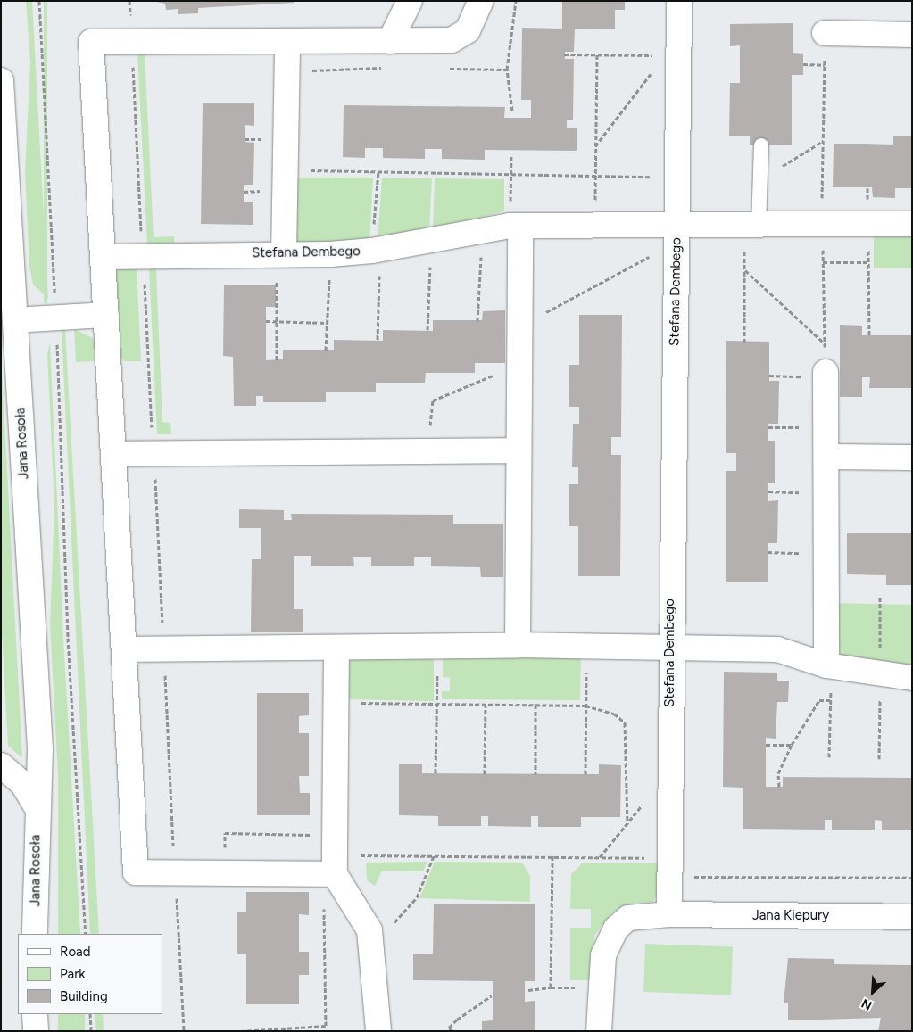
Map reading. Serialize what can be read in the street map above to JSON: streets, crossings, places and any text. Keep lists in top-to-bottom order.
{
  "streets": {
    "street": ["Stefana Dembego", "Jana Rosoła", "Jana Kiepury"]
  },
  "crossings": [
    ["Stefana Dembego", "Jana Kiepury"]
  ],
  "legend": ["Road", "Park", "Building"],
  "north": "bottom left"
}
